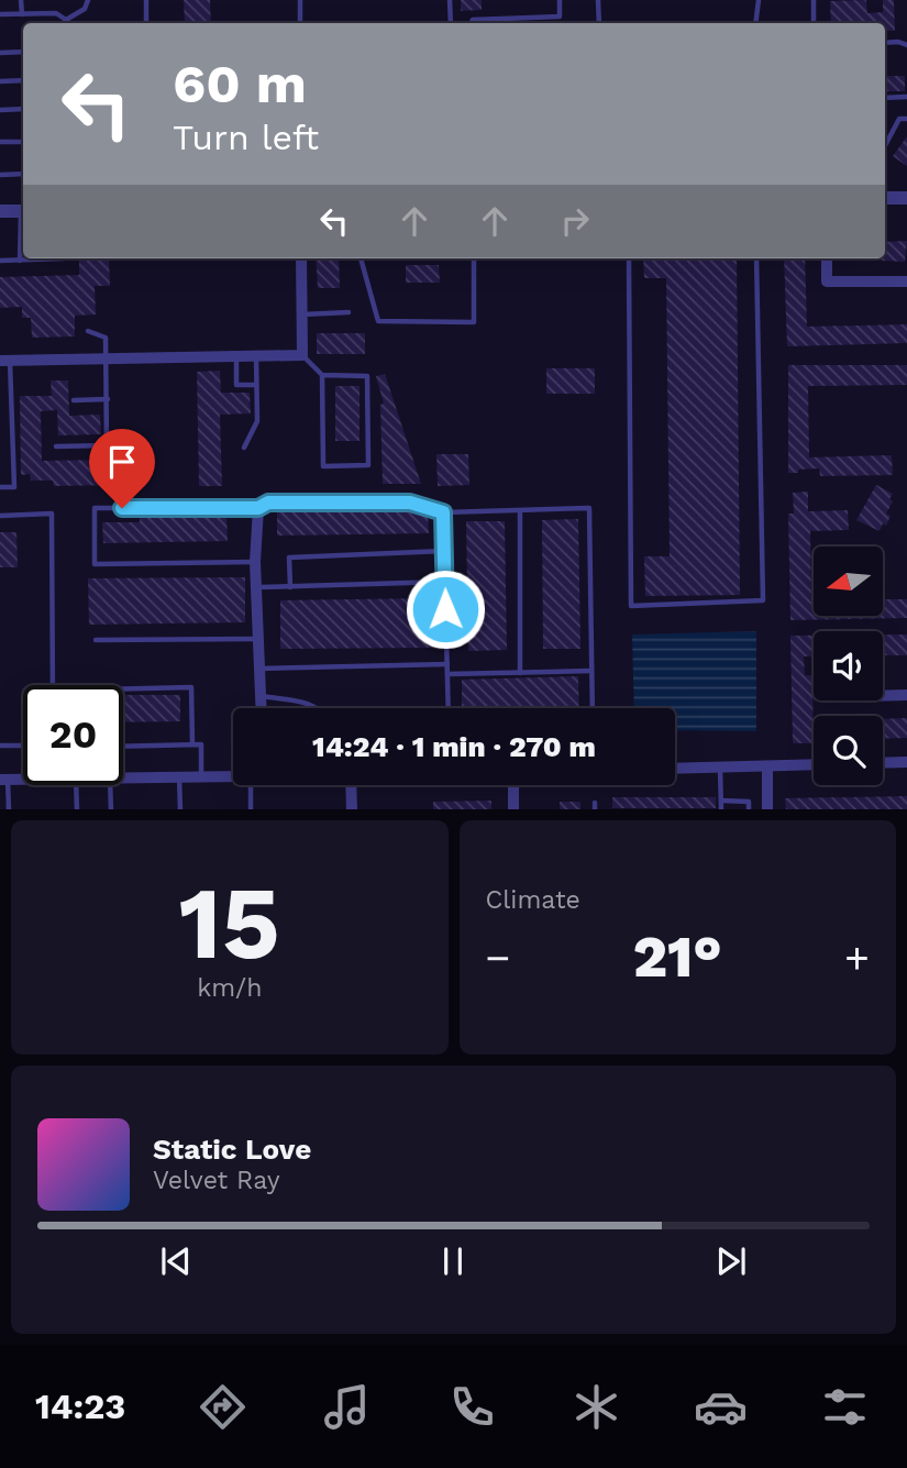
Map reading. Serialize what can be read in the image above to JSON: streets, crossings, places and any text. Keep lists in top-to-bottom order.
{
  "north": "left",
  "page": {
    "turn": ["60 m", "Turn left"],
    "limit": "20",
    "trip": "14:24 · 1 min · 270 m",
    "tile": [
      ["15", "km/h"],
      "Climate"
    ],
    "heat": ["−", "21°", "+"],
    "song": ["Static Love", "Velvet Ray"],
    "tabs": "14:23"
  }
}
